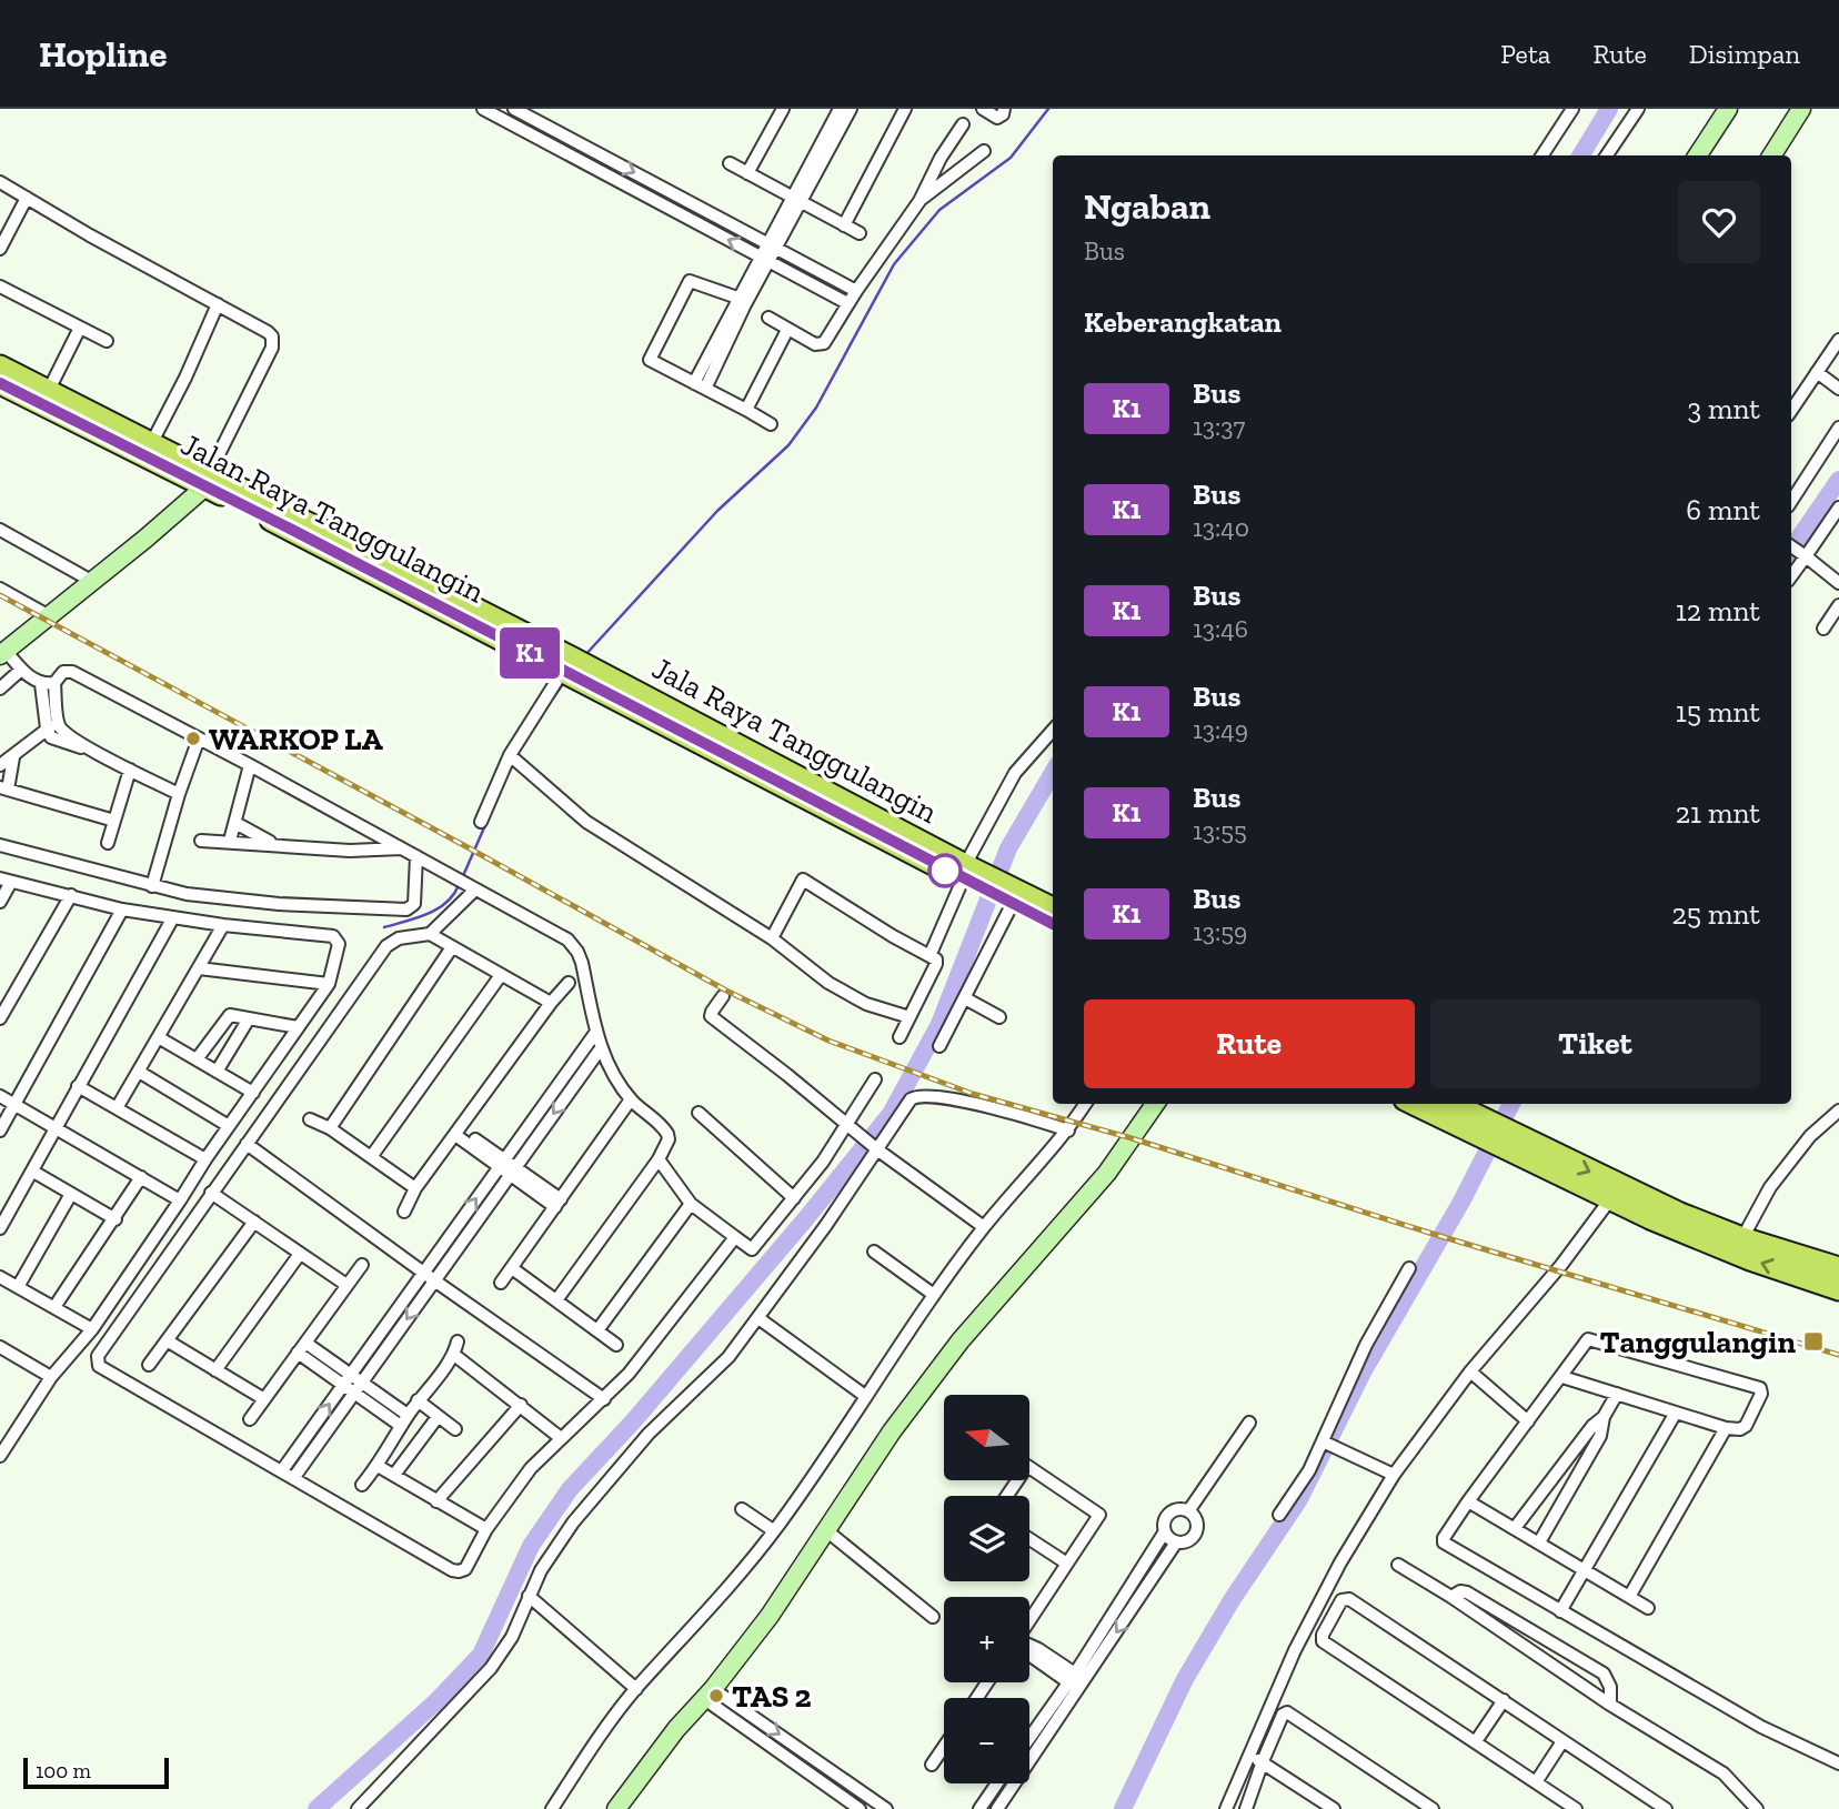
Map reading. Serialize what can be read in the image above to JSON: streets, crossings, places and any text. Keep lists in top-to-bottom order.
{
  "streets": {
    "highway": ["Jalan Raya Tanggulangin"]
  },
  "places": {
    "other": ["WARKOP LA", "TAS 2"],
    "transit": ["Tanggulangin"]
  },
  "lines": ["bus line K1"],
  "scale_bar": "100 m",
  "north": "left",
  "page": {
    "header": "Hopline",
    "nav": ["Peta", "Rute", "Disimpan"],
    "on_map": "K1",
    "heading": [
      ["Ngaban", "Bus"],
      "Keberangkatan"
    ],
    "list": [
      {
        "mark": "K1",
        "name": "Bus",
        "note": "13:37",
        "value": "3 mnt"
      },
      {
        "mark": "K1",
        "name": "Bus",
        "note": "13:40",
        "value": "6 mnt"
      },
      {
        "mark": "K1",
        "name": "Bus",
        "note": "13:46",
        "value": "12 mnt"
      },
      {
        "mark": "K1",
        "name": "Bus",
        "note": "13:49",
        "value": "15 mnt"
      },
      {
        "mark": "K1",
        "name": "Bus",
        "note": "13:55",
        "value": "21 mnt"
      },
      {
        "mark": "K1",
        "name": "Bus",
        "note": "13:59",
        "value": "25 mnt"
      }
    ],
    "buttons": ["Rute", "Tiket"],
    "map_buttons": ["+", "−"],
    "scale": "100 m"
  }
}
